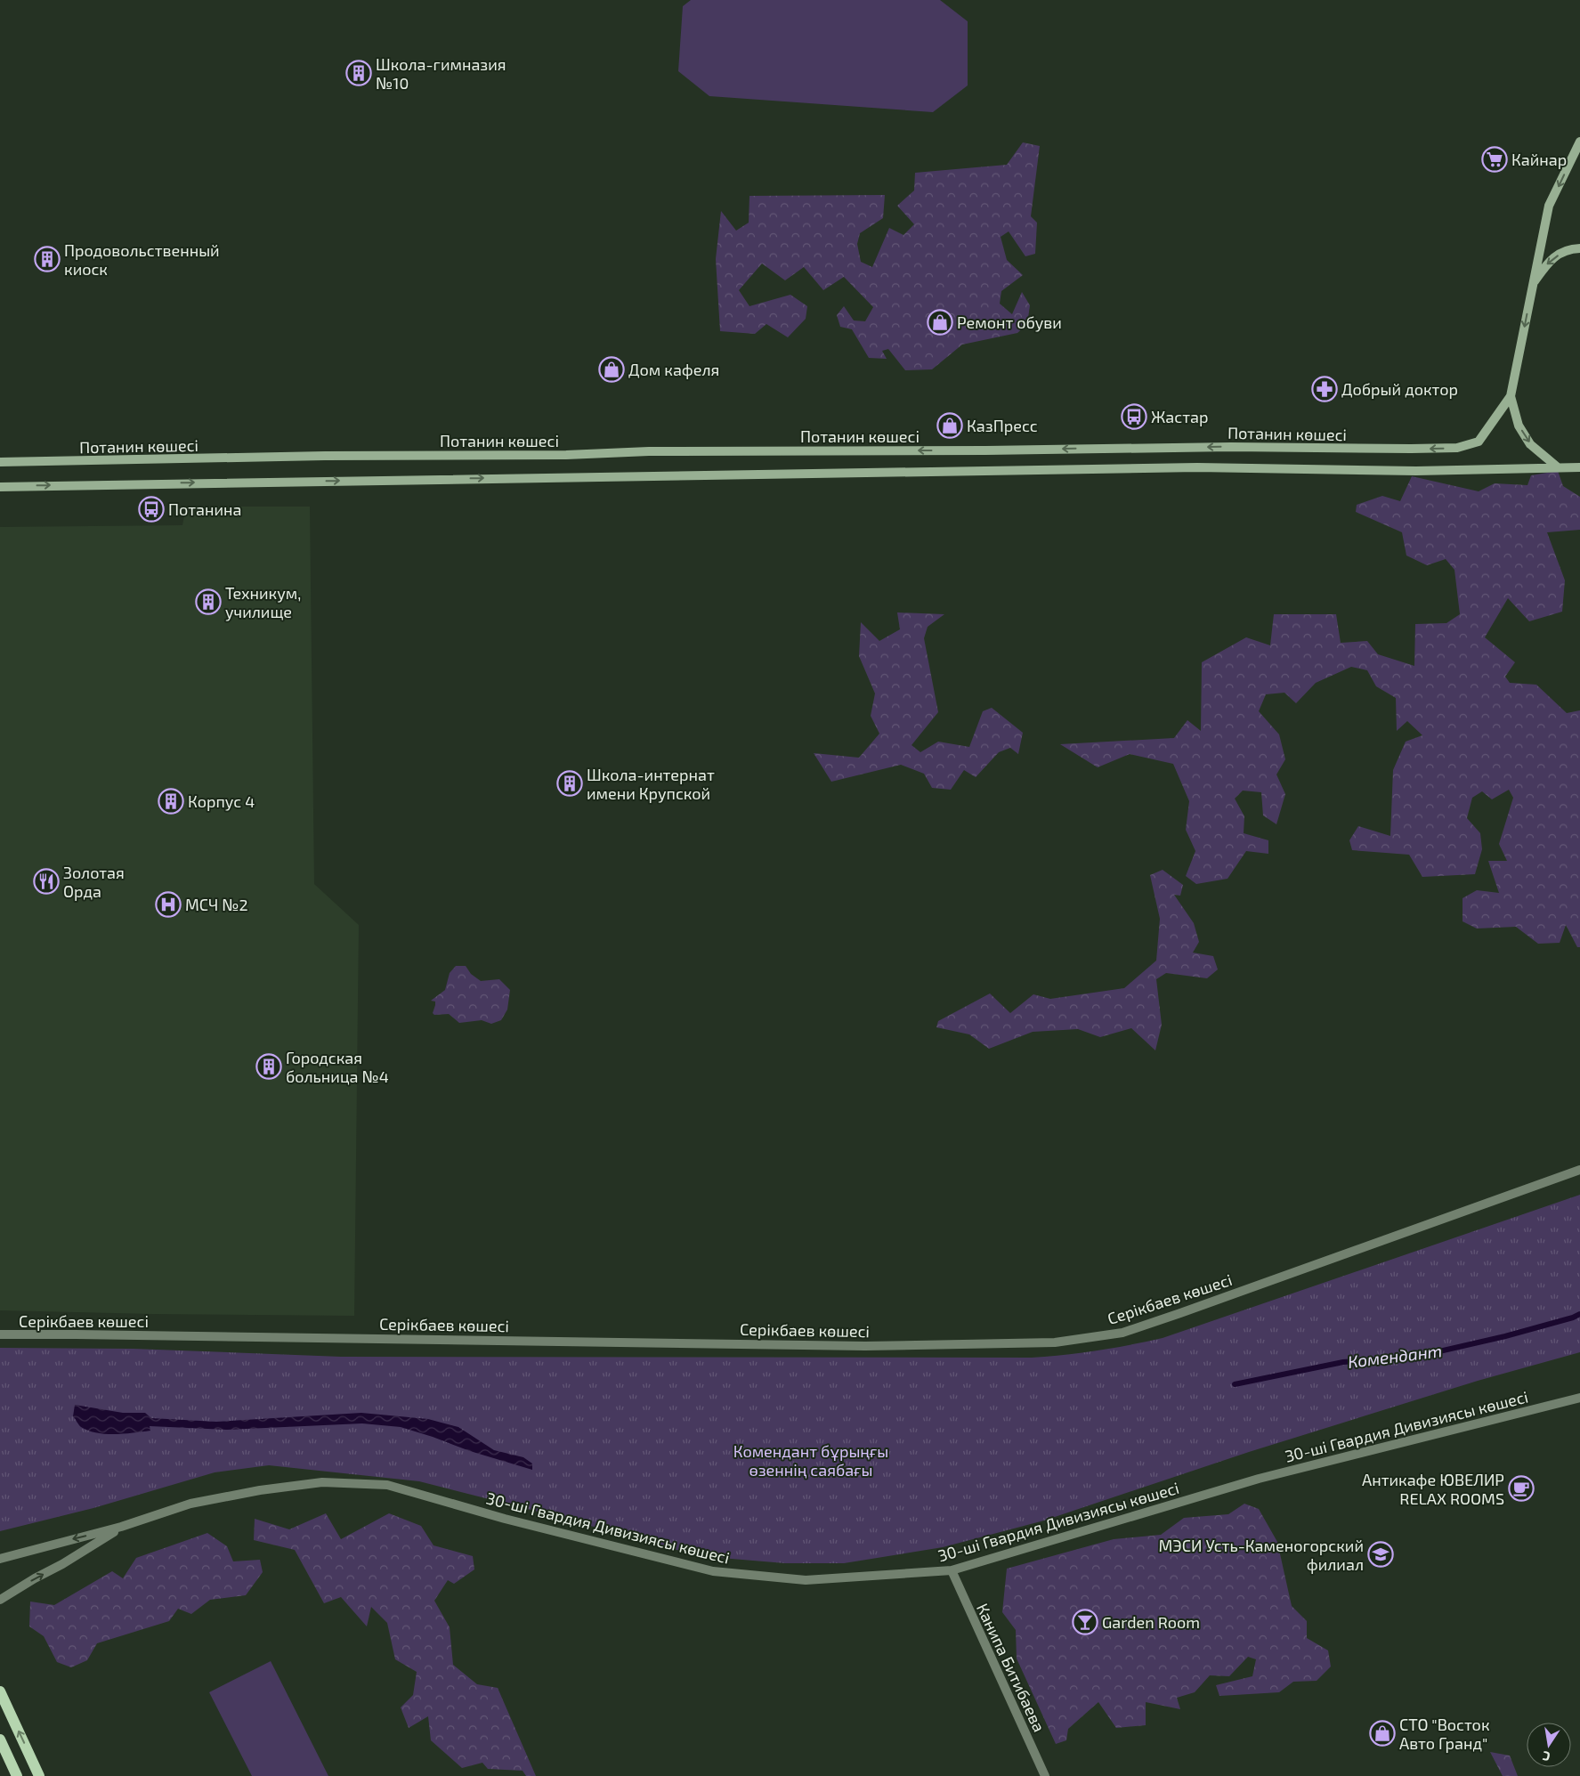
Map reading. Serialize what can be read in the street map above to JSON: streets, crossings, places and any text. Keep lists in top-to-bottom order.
{
  "streets": {
    "main road": ["Потанин көшесі"],
    "street": ["Серікбаев көшесі", "30-ші Гвардия Дивизиясы көшесі", "Канипа Битибаева"]
  },
  "crossings": [
    ["30-ші Гвардия Дивизиясы көшесі", "Канипа Битибаева"]
  ],
  "water": ["Комендант"],
  "parks": ["Комендант бұрыңғы өзеннің саябағы"],
  "places": {
    "building": [
      "Школа-гимназия №10",
      "Продовольственный киоск",
      "Техникум, училище",
      "Школа-интернат имени Крупской",
      "Корпус 4",
      "Городская больница №4"
    ],
    "supermarket": ["Кайнар"],
    "shop": [
      "Ремонт обуви",
      "Дом кафеля",
      "КазПресс",
      "СТО \"Восток Авто Гранд\""
    ],
    "pharmacy": ["Добрый доктор"],
    "bus stop": ["Жастар", "Потанина"],
    "restaurant": ["Золотая Орда"],
    "hospital": ["МСЧ №2"],
    "cafe": ["Антикафе ЮВЕЛИР RELAX ROOMS"],
    "school or university": ["МЭСИ Усть-Каменогорский филиал"],
    "bar": ["Garden Room"]
  },
  "north": "bottom"
}
